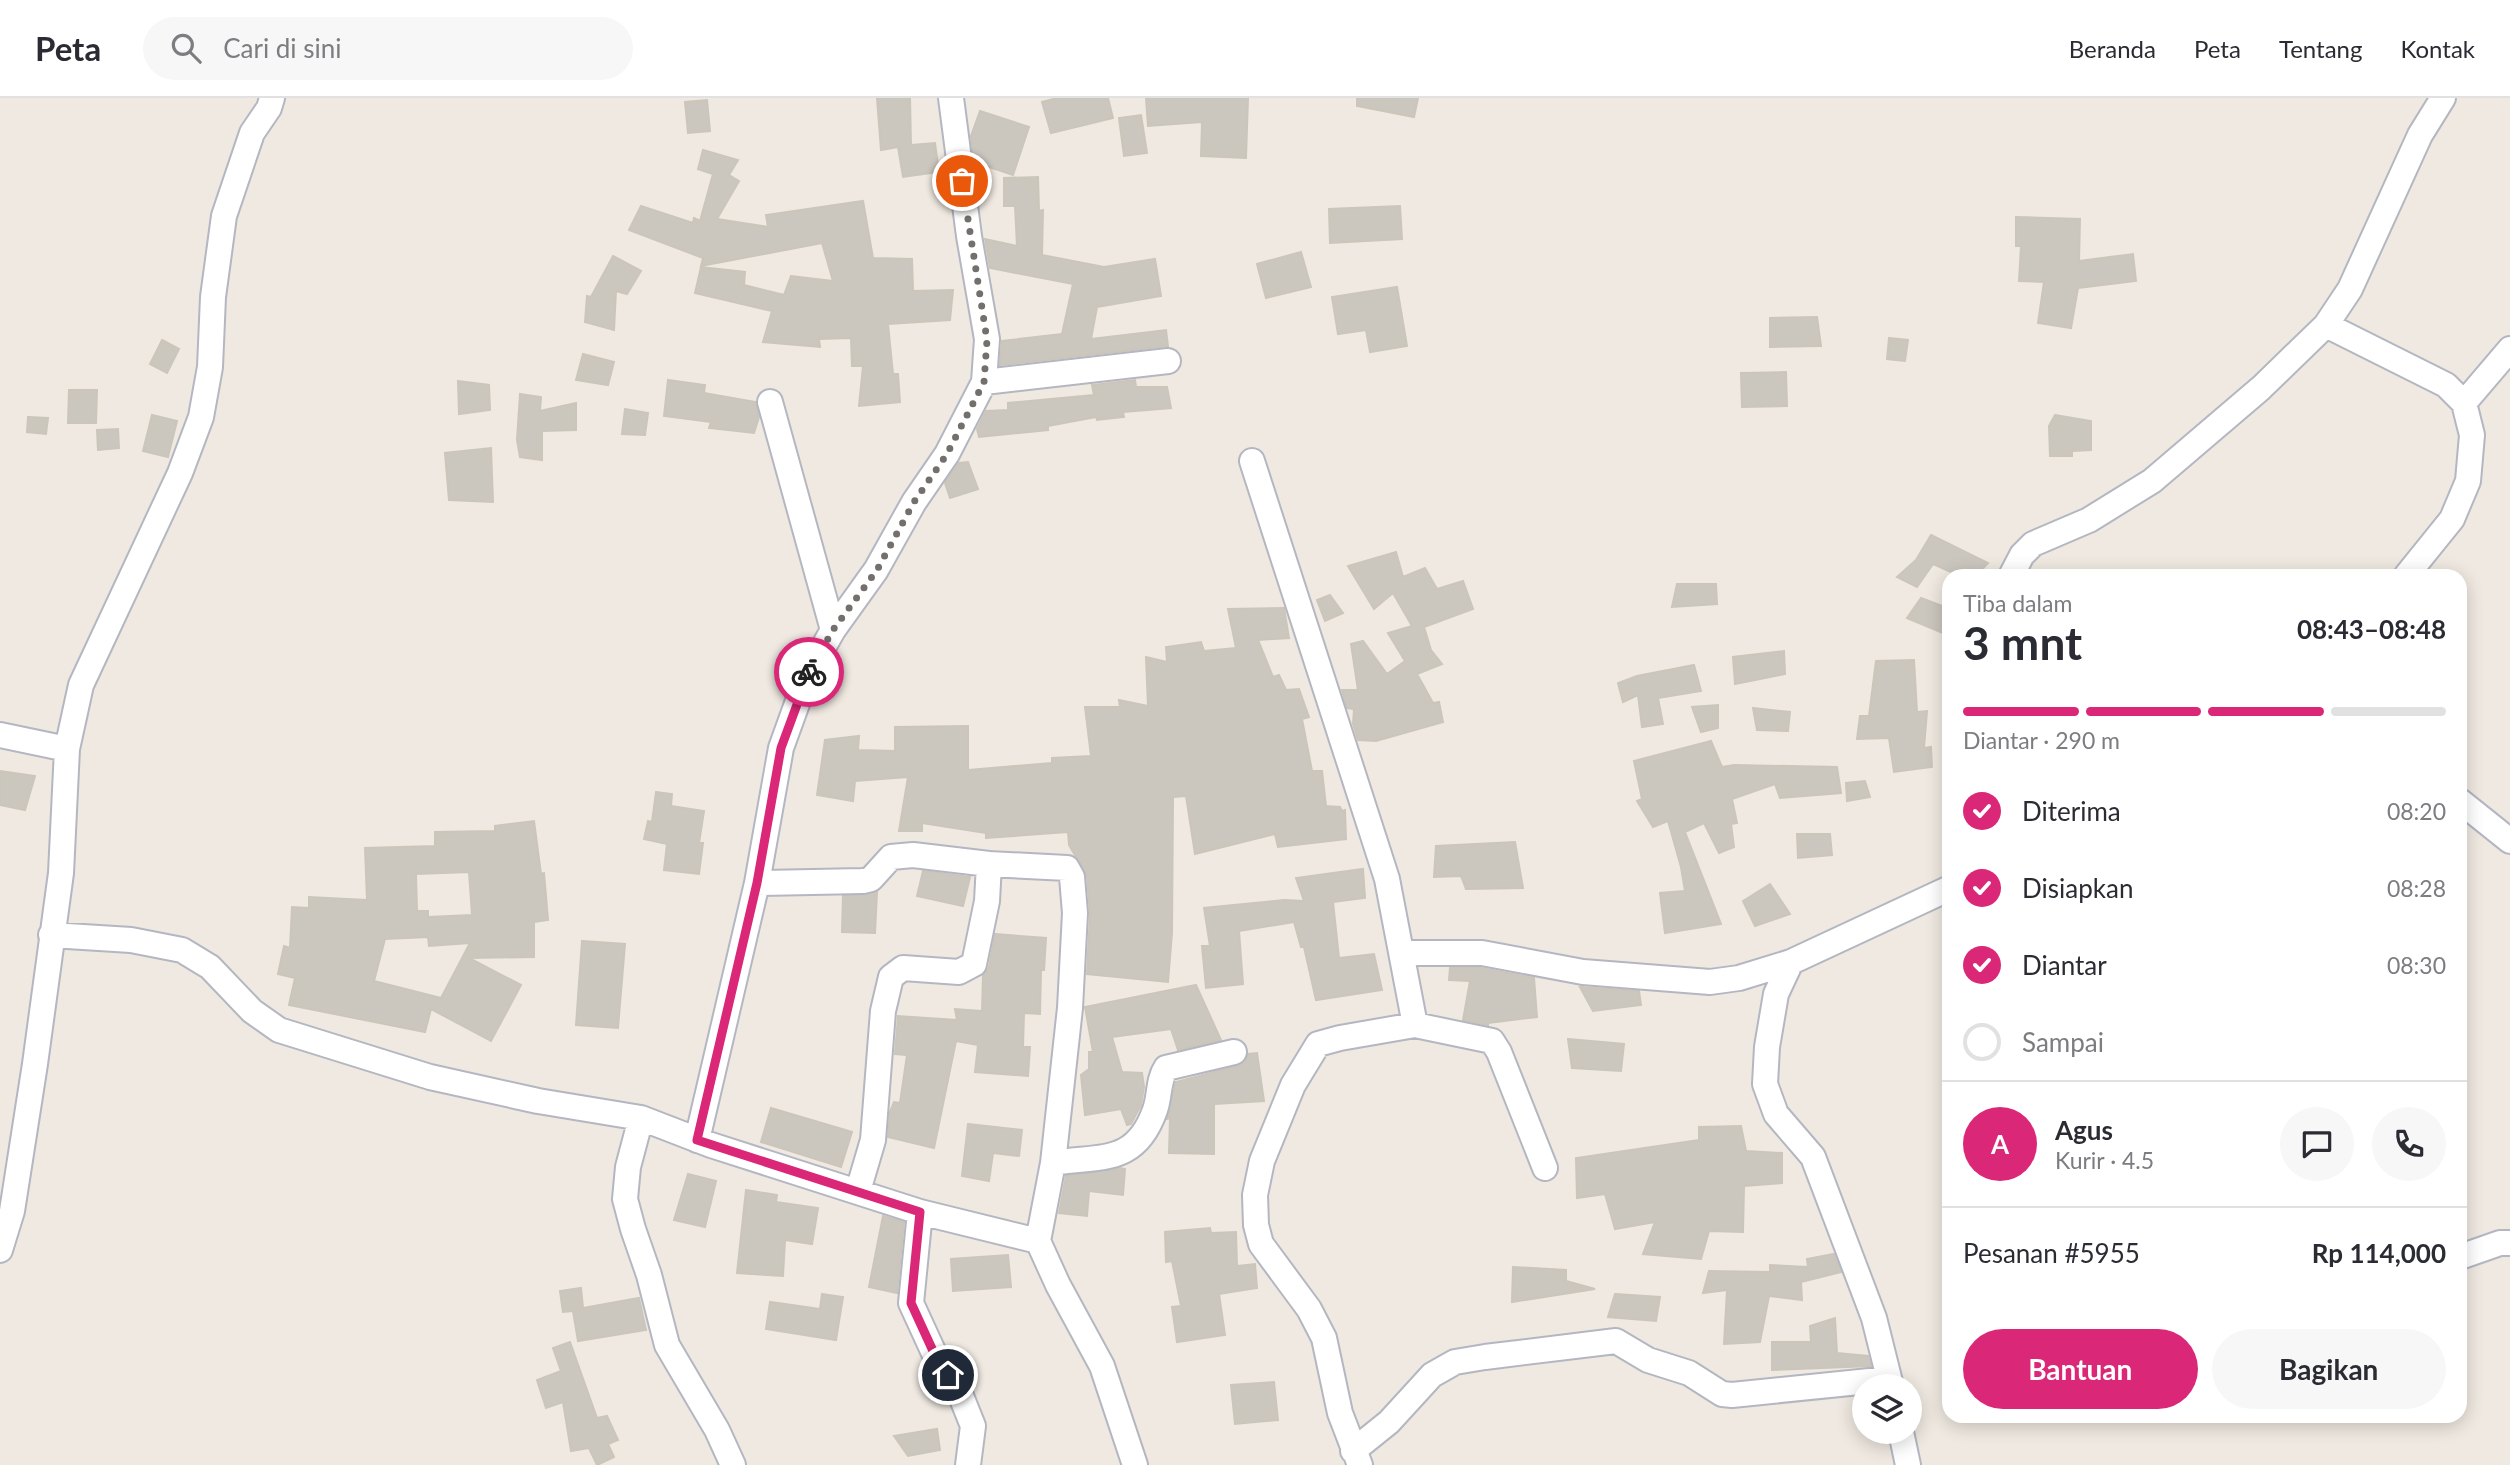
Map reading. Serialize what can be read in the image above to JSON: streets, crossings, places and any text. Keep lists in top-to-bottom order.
{
  "page": {
    "header": "Peta",
    "search": "Cari di sini",
    "nav": [
      "Beranda",
      "Peta",
      "Tentang",
      "Kontak"
    ],
    "heading": ["3 mnt", "Tiba dalam", "08:43–08:48"],
    "panel": [
      "Agus",
      "Kurir · 4.5",
      "Pesanan #5955",
      "Rp 114,000"
    ],
    "bar": "Diantar · 290 m",
    "list": [
      ["Diterima", "08:20"],
      ["Disiapkan", "08:28"],
      ["Diantar", "08:30"],
      "Sampai"
    ],
    "round": "A",
    "buttons": ["Bantuan", "Bagikan"]
  }
}
